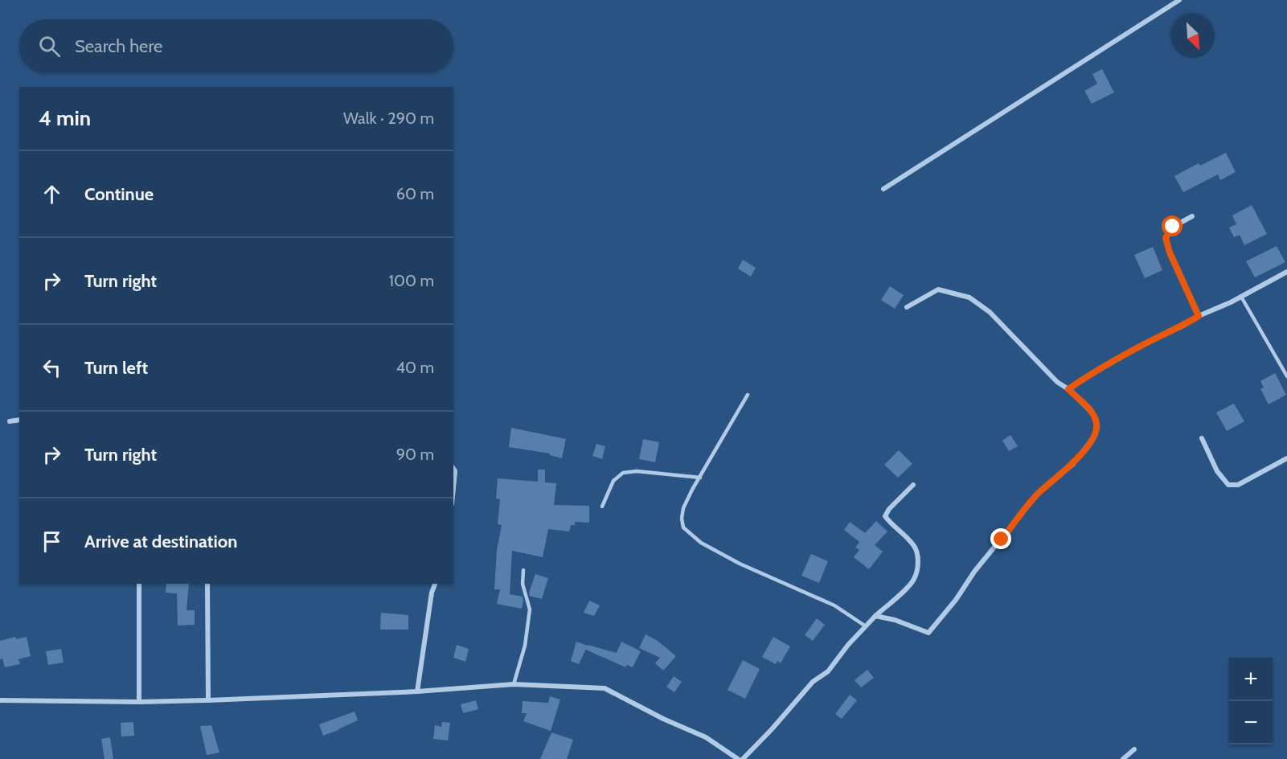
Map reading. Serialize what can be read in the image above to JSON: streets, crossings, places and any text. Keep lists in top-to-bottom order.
{
  "north": "bottom right",
  "page": {
    "search": "Search here",
    "heading": ["4 min", "Walk · 290 m"],
    "list": [
      ["Continue", "60 m"],
      ["Turn right", "100 m"],
      ["Turn left", "40 m"],
      ["Turn right", "90 m"],
      "Arrive at destination"
    ],
    "map_buttons": ["+", "−"]
  }
}
